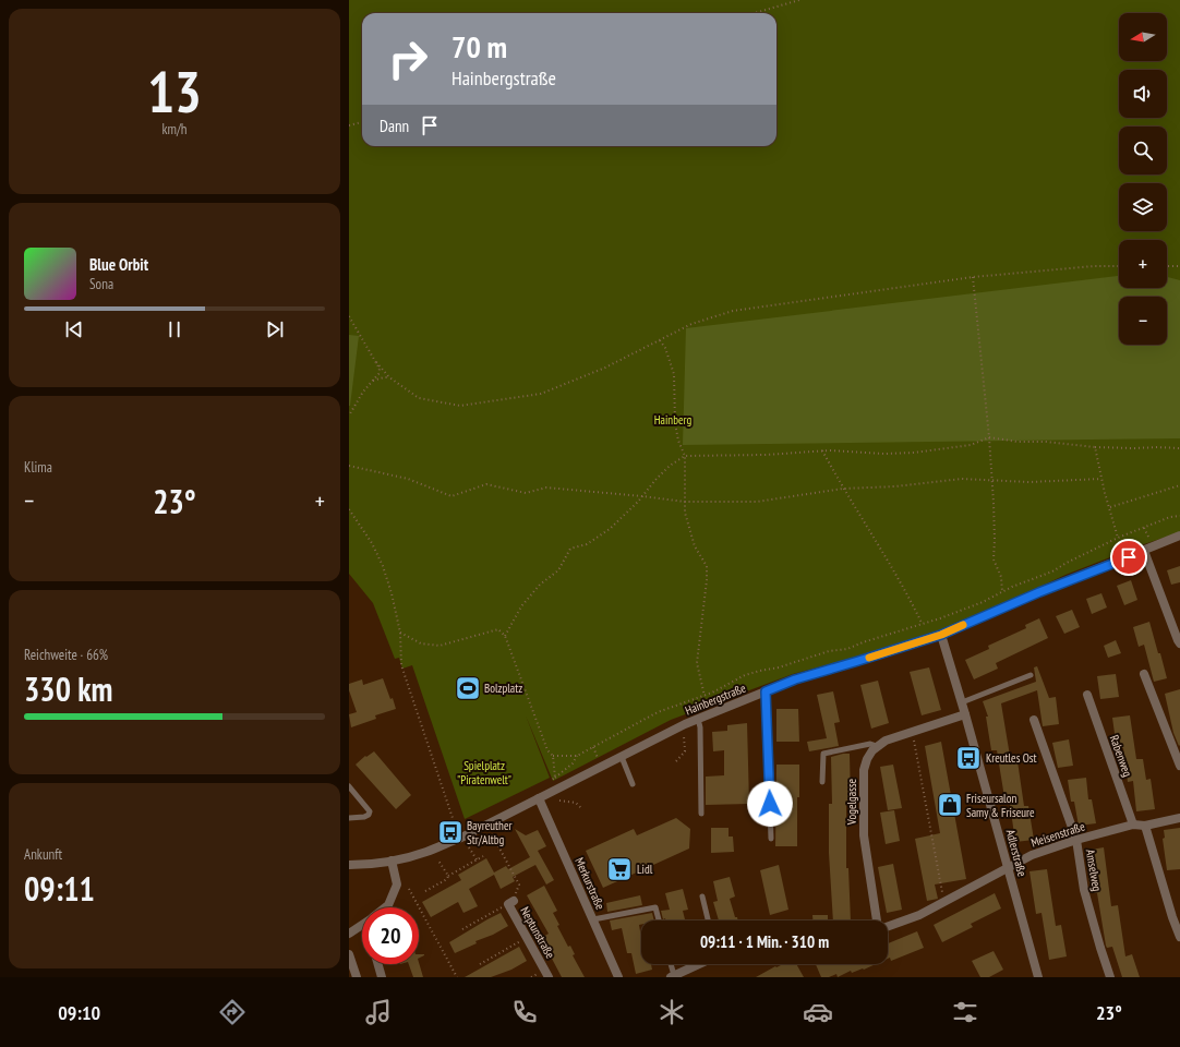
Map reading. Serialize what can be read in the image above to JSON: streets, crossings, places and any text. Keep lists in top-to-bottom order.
{
  "streets": {
    "street": [
      "Hainbergstraße",
      "Rabenweg",
      "Vogelgasse",
      "Meisenstraße",
      "Adlerstraße",
      "Amselweg",
      "Merkurstraße",
      "Neptunstraße"
    ]
  },
  "crossings": [
    ["Hainbergstraße", "Adlerstraße"],
    ["Hainbergstraße", "Merkurstraße"],
    ["Rabenweg", "Meisenstraße"],
    ["Meisenstraße", "Adlerstraße"],
    ["Meisenstraße", "Amselweg"]
  ],
  "parks": ["Hainberg", "Spielplatz \"Piratenwelt\""],
  "places": {
    "sports": ["Bolzplatz"],
    "bus stop": ["Kreutles Ost", "Bayreuther Str/Altbg"],
    "shop": ["Friseursalon Samy & Friseure"],
    "supermarket": ["Lidl"]
  },
  "north": "left",
  "page": {
    "tile": [
      ["13", "km/h"],
      "Klima",
      ["Reichweite · 66%", "330 km"],
      ["Ankunft", "09:11"]
    ],
    "map_buttons": ["+", "−"],
    "turn": ["70 m", "Hainbergstraße"],
    "then": "Dann",
    "song": ["Blue Orbit", "Sona"],
    "heat": ["−", "23°", "+"],
    "limit": "20",
    "trip": "09:11 · 1 Min. · 310 m",
    "tabs": ["09:10", "23°"]
  }
}
